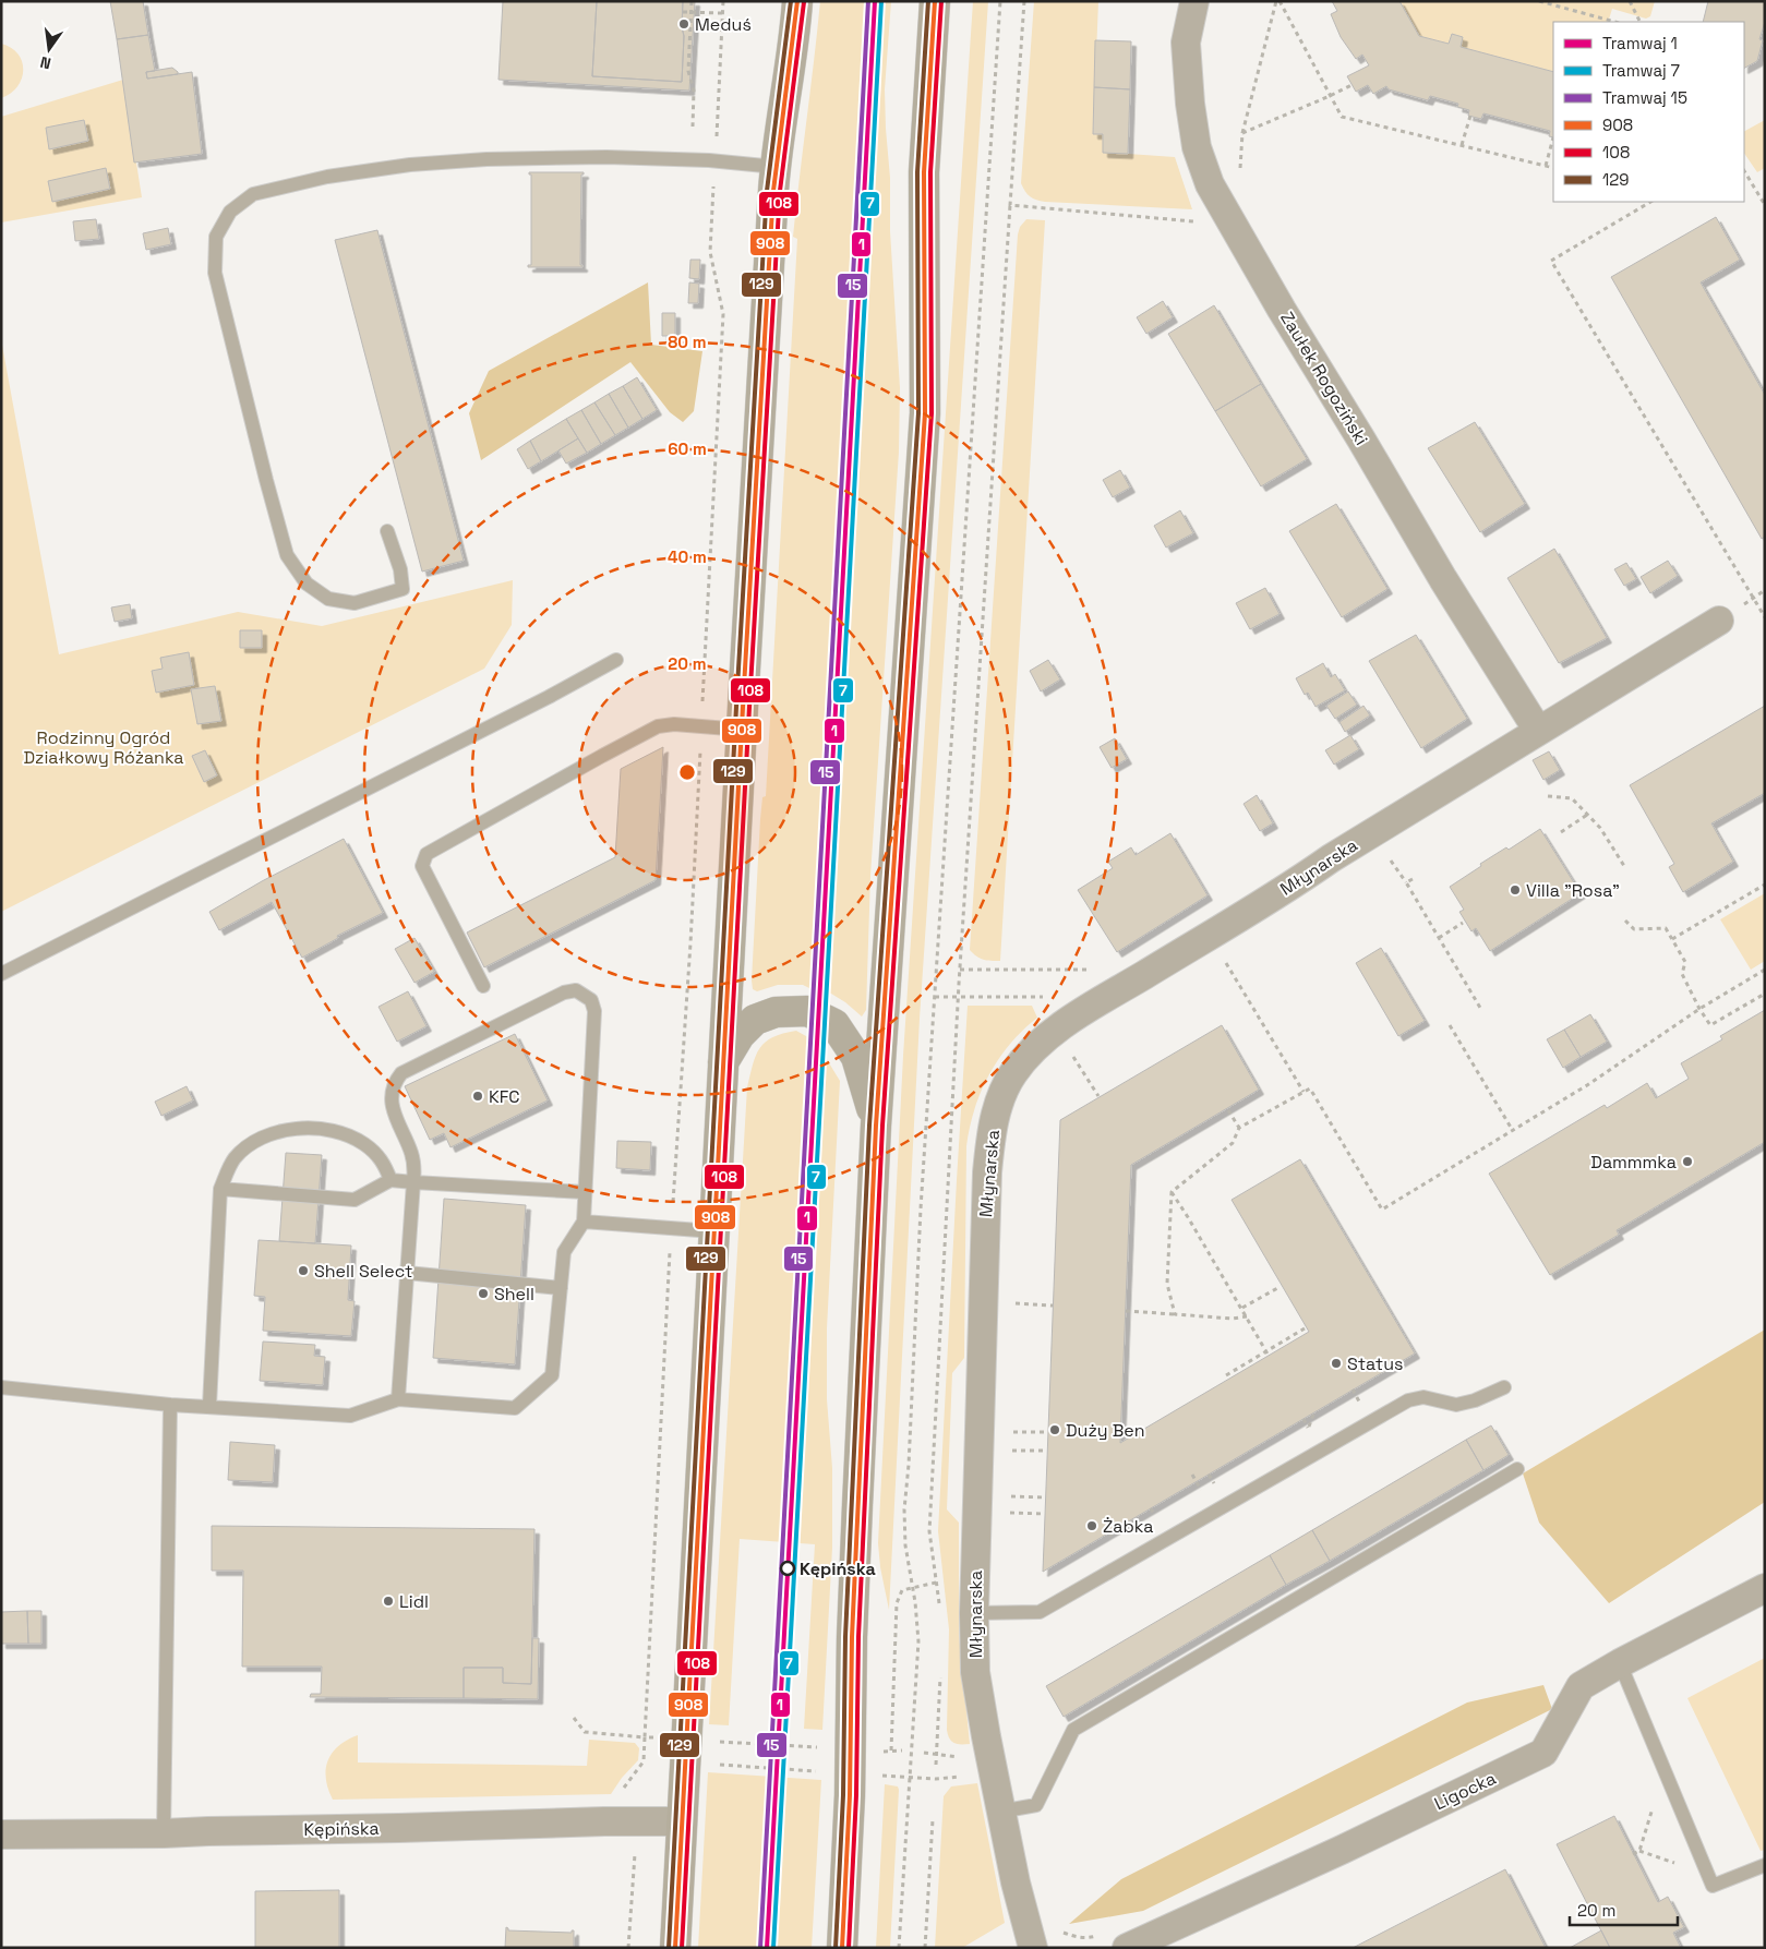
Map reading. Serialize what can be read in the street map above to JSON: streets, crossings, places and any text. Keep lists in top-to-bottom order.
{
  "streets": {
    "street": [
      "Zaułek Rogoziński",
      "Młynarska",
      "Ligocka",
      "Kępińska"
    ]
  },
  "crossings": [
    ["Zaułek Rogoziński", "Młynarska"]
  ],
  "parks": ["Rodzinny Ogród Działkowy Różanka"],
  "places": [
    "Meduś",
    "Villa \"Rosa\"",
    "KFC",
    "Dammmka",
    "Shell Select",
    "Shell",
    "Status",
    "Duży Ben",
    "Żabka",
    "Kępińska",
    "Lidl"
  ],
  "lines": [
    "tram line 1",
    "tram line 7",
    "tram line 15",
    "transit line 908",
    "transit line 108",
    "transit line 129"
  ],
  "legend": [
    "Tramwaj 1",
    "Tramwaj 7",
    "Tramwaj 15",
    "908",
    "108",
    "129"
  ],
  "scale_bar": "20 m",
  "north": "bottom",
  "rings": [
    "80 m",
    "60 m",
    "40 m",
    "20 m"
  ]
}
